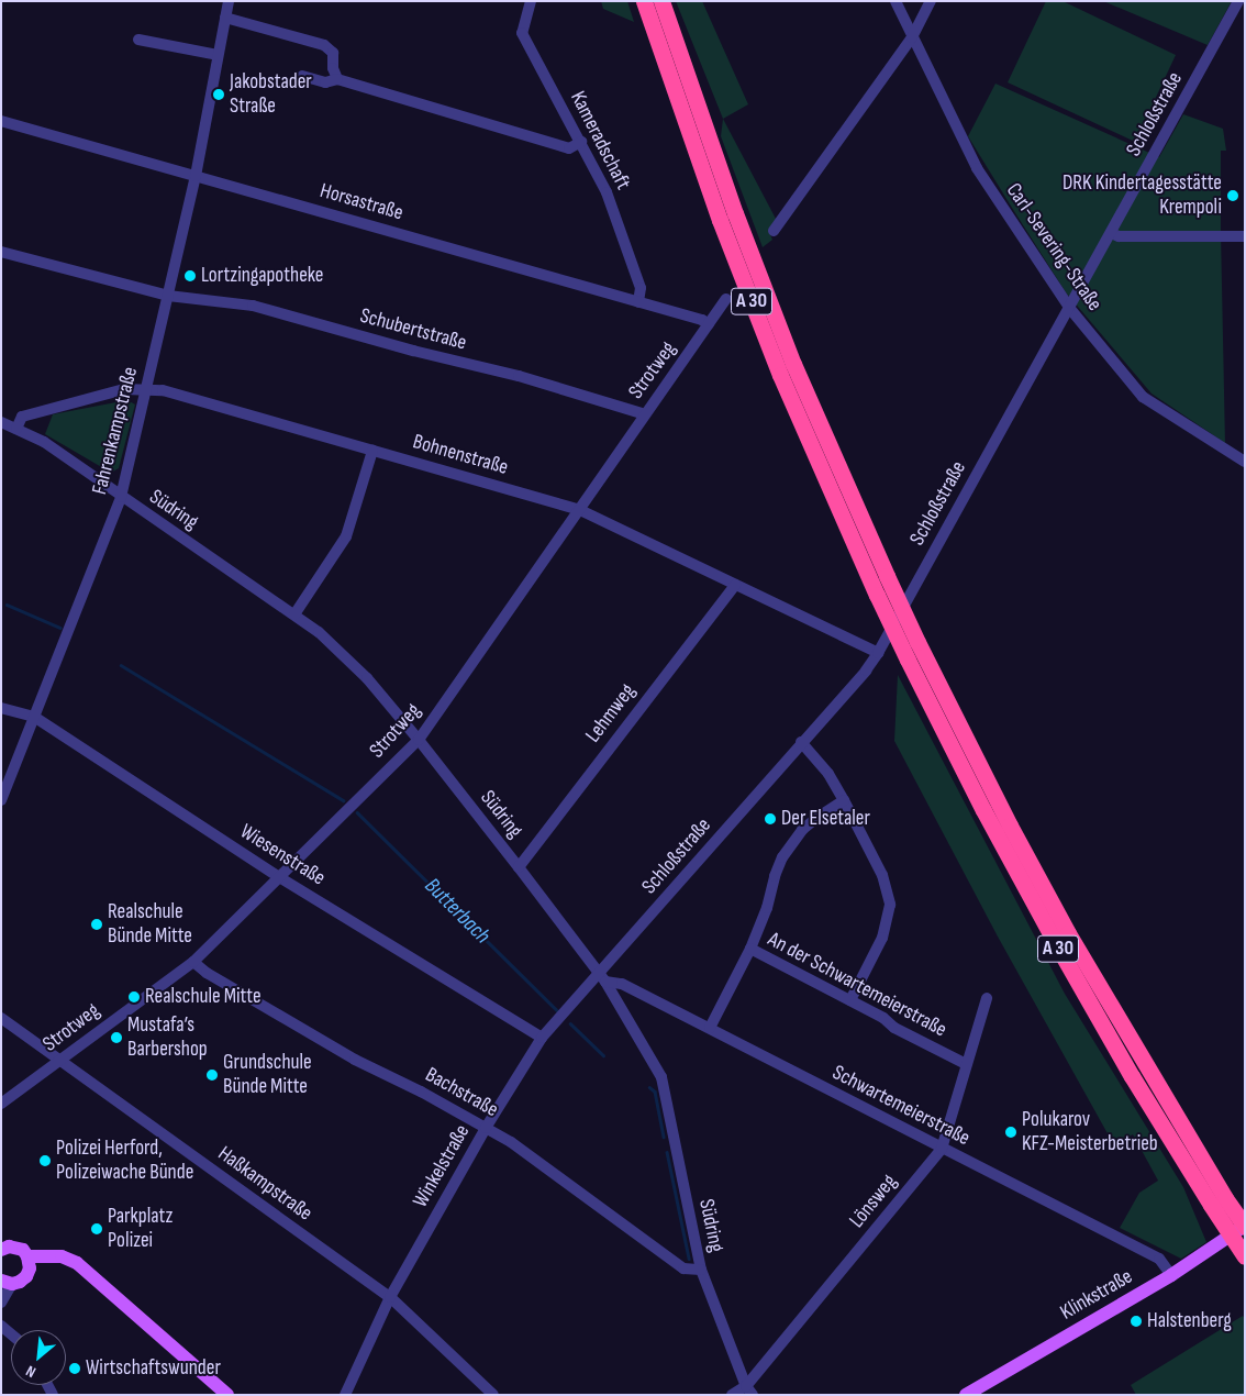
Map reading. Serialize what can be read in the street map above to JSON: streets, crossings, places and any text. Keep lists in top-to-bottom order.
{
  "streets": {
    "highway": ["A 30"],
    "main road": ["Klinkstraße"],
    "street": [
      "Schloßstraße",
      "Kameradschaft",
      "Horsastraße",
      "Carl-Severing-Straße",
      "Schubertstraße",
      "Strotweg",
      "Fahrenkampstraße",
      "Bohnenstraße",
      "Südring",
      "Lehmweg",
      "Wiesenstraße",
      "An der Schwartemeierstraße",
      "Bachstraße",
      "Schwartemeierstraße",
      "Winkelstraße",
      "Haßkampstraße",
      "Lönsweg"
    ]
  },
  "crossings": [
    ["Schloßstraße", "Carl-Severing-Straße"],
    ["Schloßstraße", "Bohnenstraße"],
    ["Schloßstraße", "Südring"],
    ["Schloßstraße", "Schwartemeierstraße"],
    ["Schloßstraße", "Winkelstraße"],
    ["Kameradschaft", "Horsastraße"],
    ["Horsastraße", "Strotweg"],
    ["Horsastraße", "Fahrenkampstraße"],
    ["A 30", "Klinkstraße"],
    ["Schubertstraße", "Strotweg"],
    ["Schubertstraße", "Fahrenkampstraße"],
    ["Strotweg", "Bohnenstraße"],
    ["Strotweg", "Südring"],
    ["Strotweg", "Wiesenstraße"],
    ["Strotweg", "Bachstraße"],
    ["Strotweg", "Haßkampstraße"],
    ["Fahrenkampstraße", "Bohnenstraße"],
    ["Fahrenkampstraße", "Südring"],
    ["Fahrenkampstraße", "Wiesenstraße"],
    ["Bohnenstraße", "Südring"],
    ["Bohnenstraße", "Lehmweg"],
    ["Südring", "Lehmweg"],
    ["Südring", "Bachstraße"],
    ["Südring", "Schwartemeierstraße"],
    ["Südring", "Winkelstraße"],
    ["Südring", "Lönsweg"],
    ["Wiesenstraße", "Winkelstraße"],
    ["An der Schwartemeierstraße", "Schwartemeierstraße"],
    ["An der Schwartemeierstraße", "Lönsweg"],
    ["Bachstraße", "Winkelstraße"],
    ["Schwartemeierstraße", "Winkelstraße"],
    ["Schwartemeierstraße", "Lönsweg"],
    ["Schwartemeierstraße", "Klinkstraße"],
    ["Winkelstraße", "Haßkampstraße"]
  ],
  "water": ["Butterbach"],
  "places": [
    "Jakobstader Straße",
    "DRK Kindertagesstätte Krempoli",
    "Lortzingapotheke",
    "Der Elsetaler",
    "Realschule Bünde Mitte",
    "Realschule Mitte",
    "Mustafa’s Barbershop",
    "Grundschule Bünde Mitte",
    "Polukarov KFZ-Meisterbetrieb",
    "Polizei Herford, Polizeiwache Bünde",
    "Parkplatz Polizei",
    "Halstenberg",
    "Wirtschaftswunder"
  ],
  "north": "bottom left"
}
